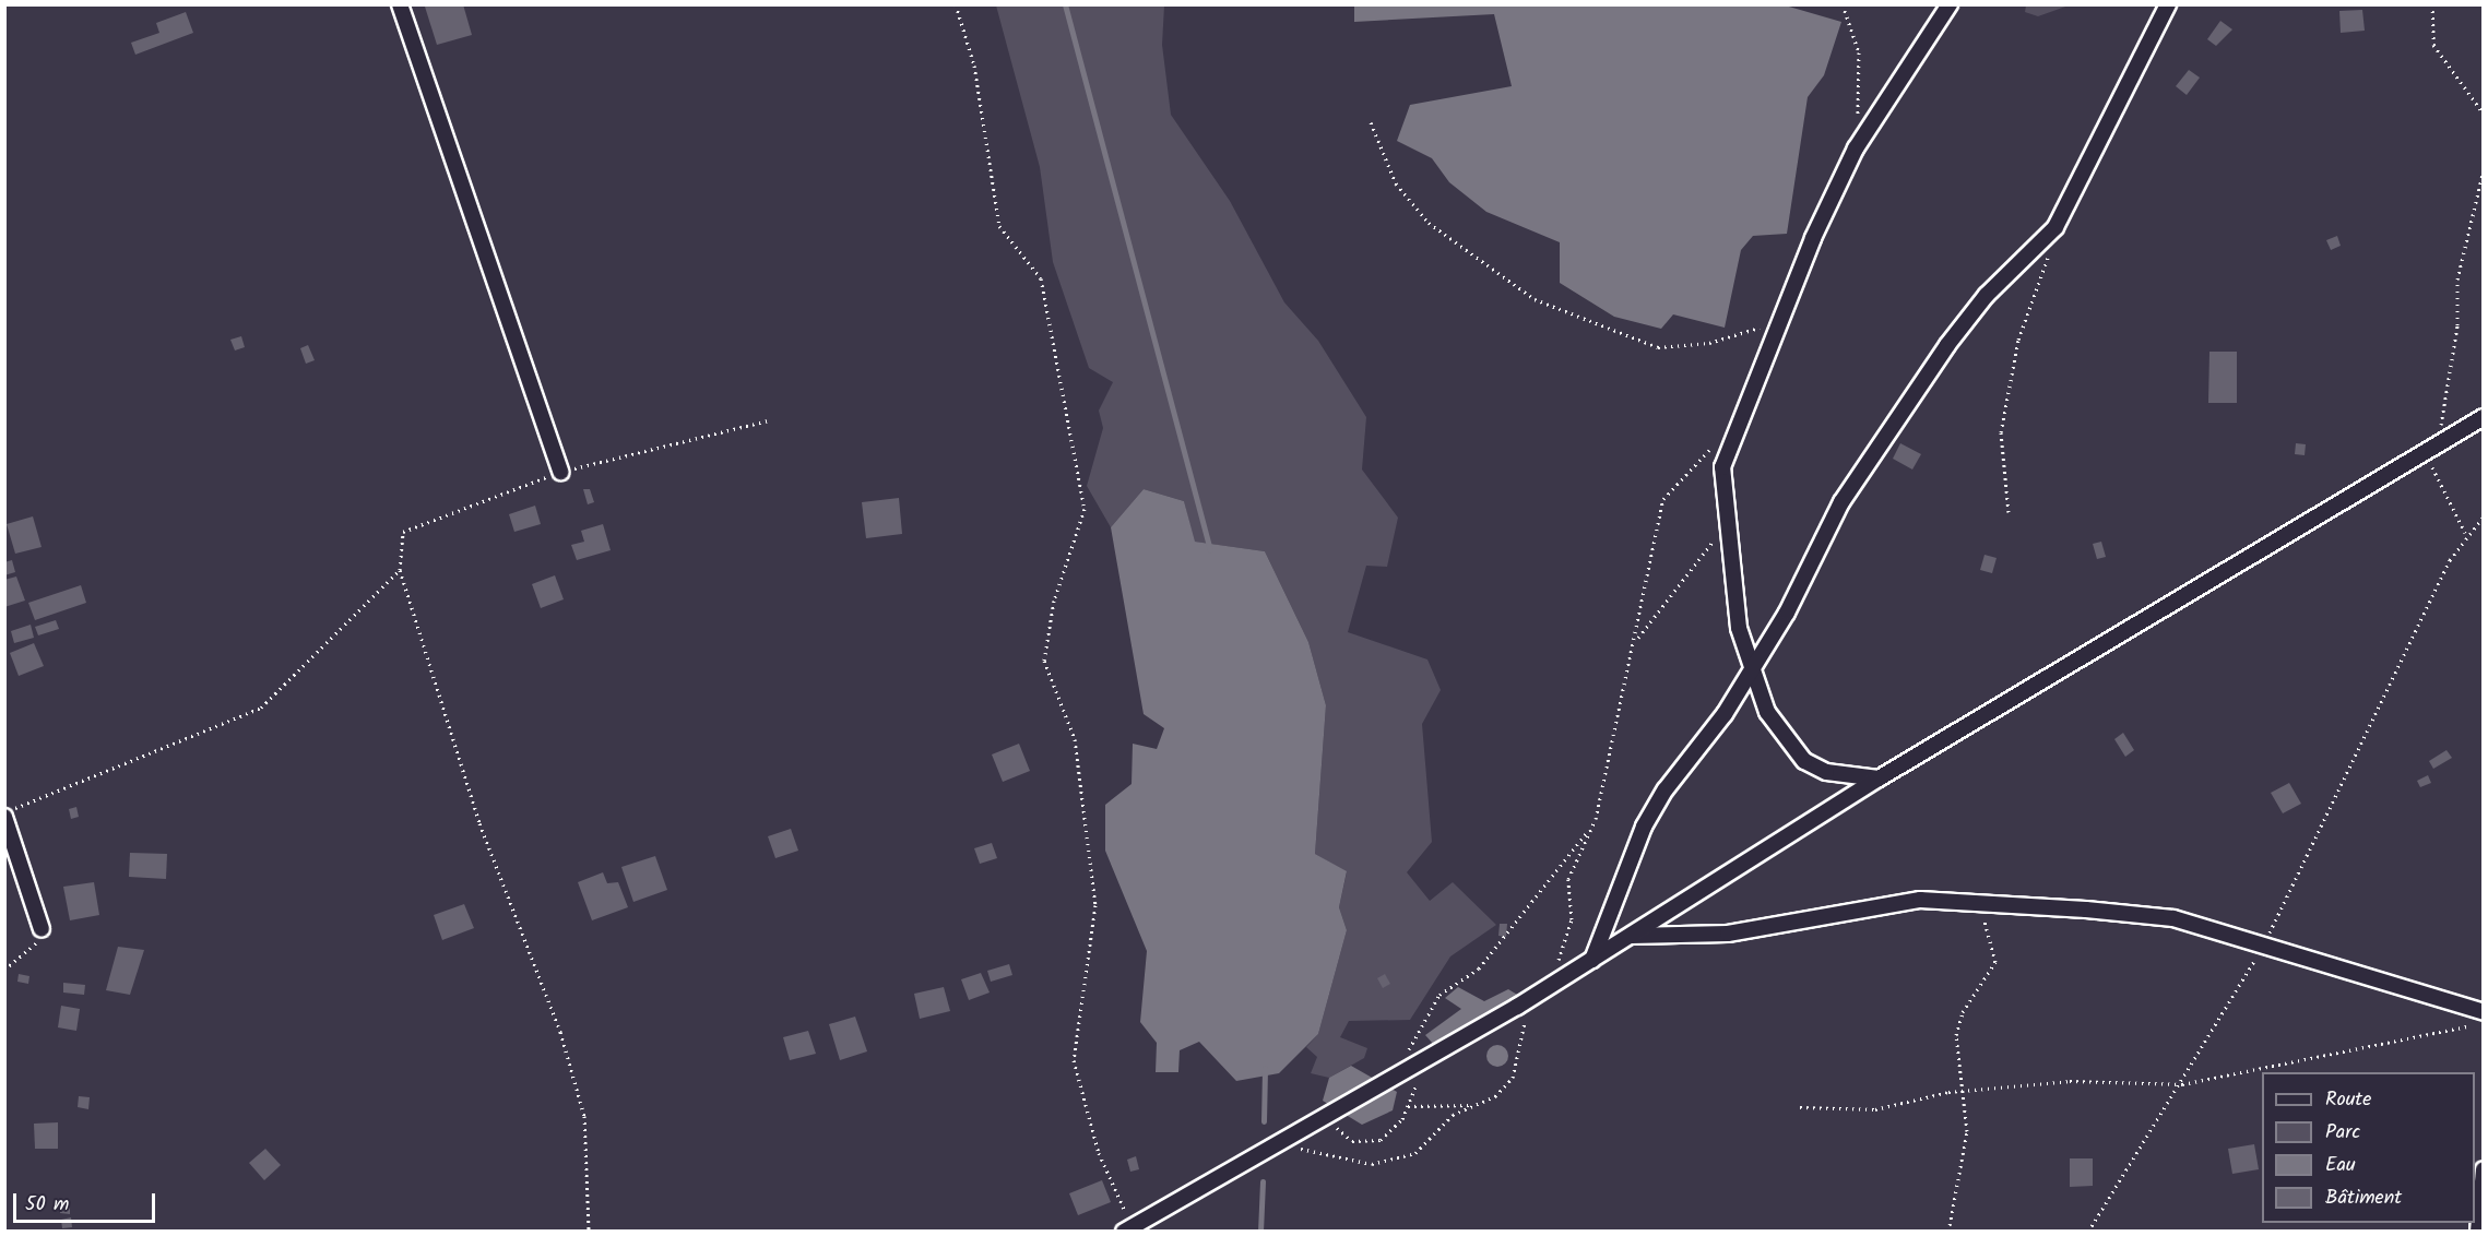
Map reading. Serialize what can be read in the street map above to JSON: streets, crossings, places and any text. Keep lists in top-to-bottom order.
{
  "legend": [
    "Route",
    "Parc",
    "Eau",
    "Bâtiment"
  ],
  "scale_bar": "50 m"
}
